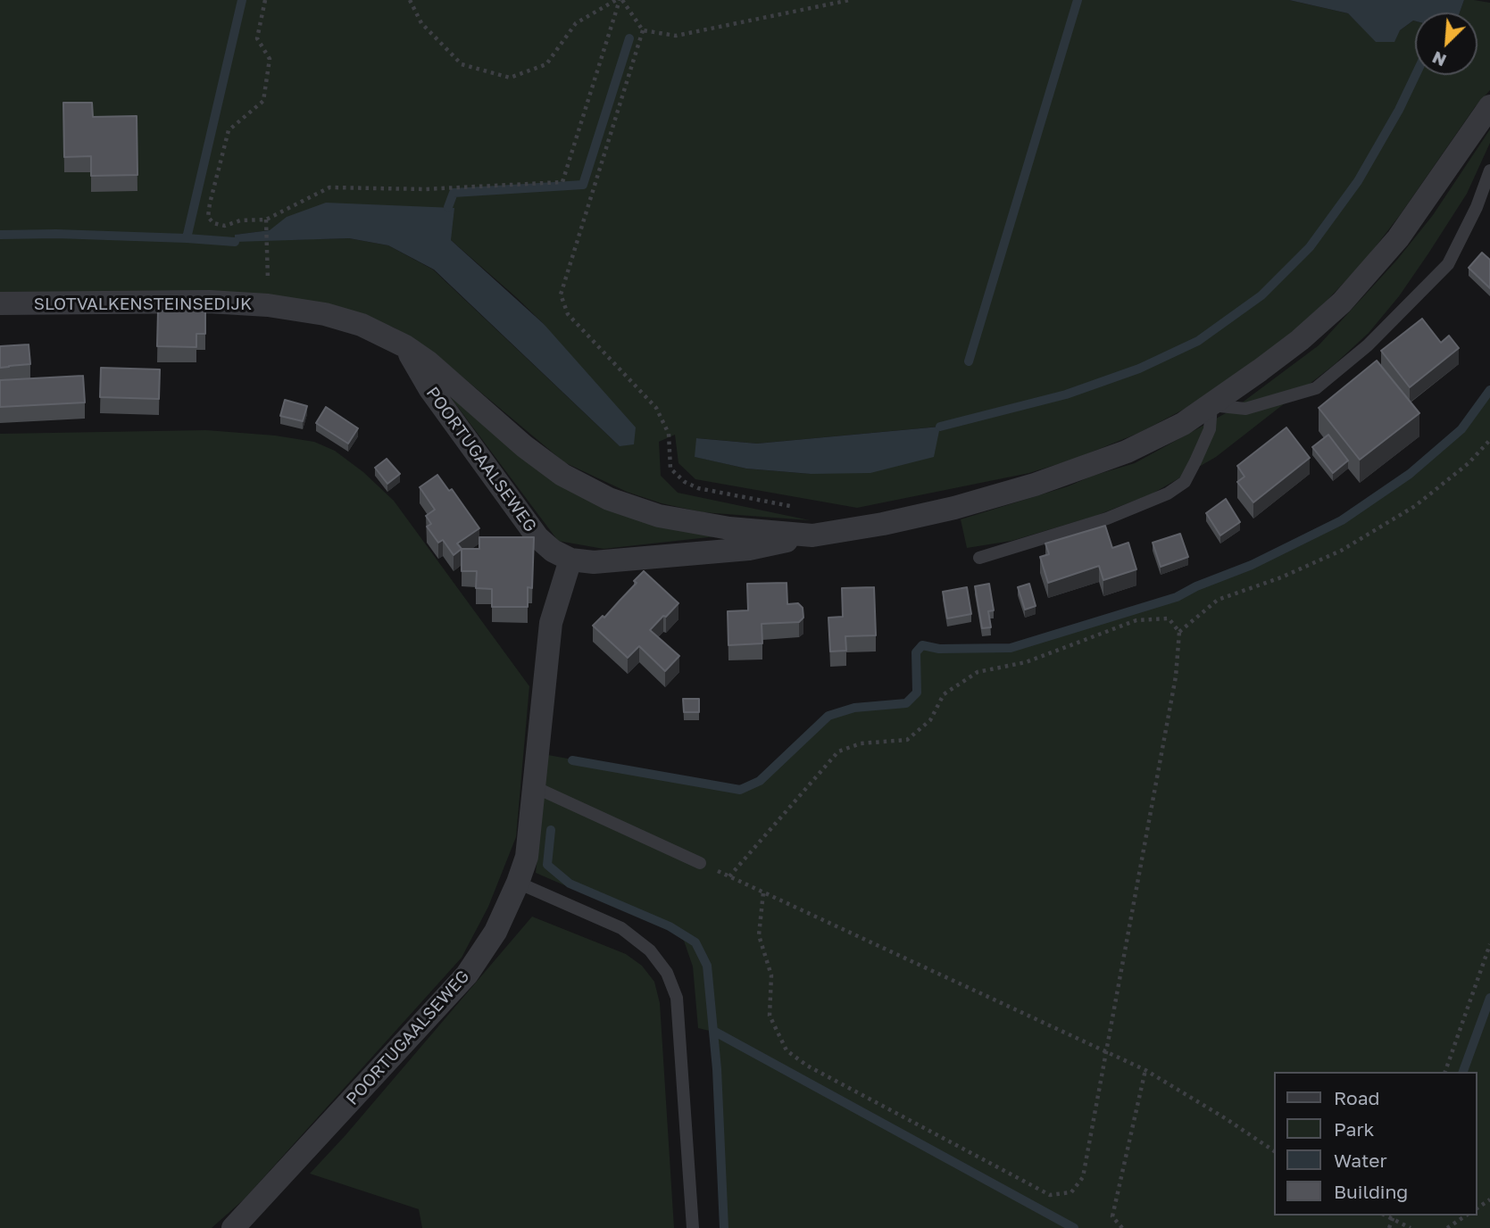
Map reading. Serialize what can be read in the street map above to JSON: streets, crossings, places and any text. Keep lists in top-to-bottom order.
{
  "streets": {
    "street": ["SLOTVALKENSTEINSEDIJK", "POORTUGAALSEWEG"]
  },
  "crossings": [
    ["SLOTVALKENSTEINSEDIJK", "POORTUGAALSEWEG"]
  ],
  "legend": [
    "Road",
    "Park",
    "Water",
    "Building"
  ],
  "north": "bottom left"
}
